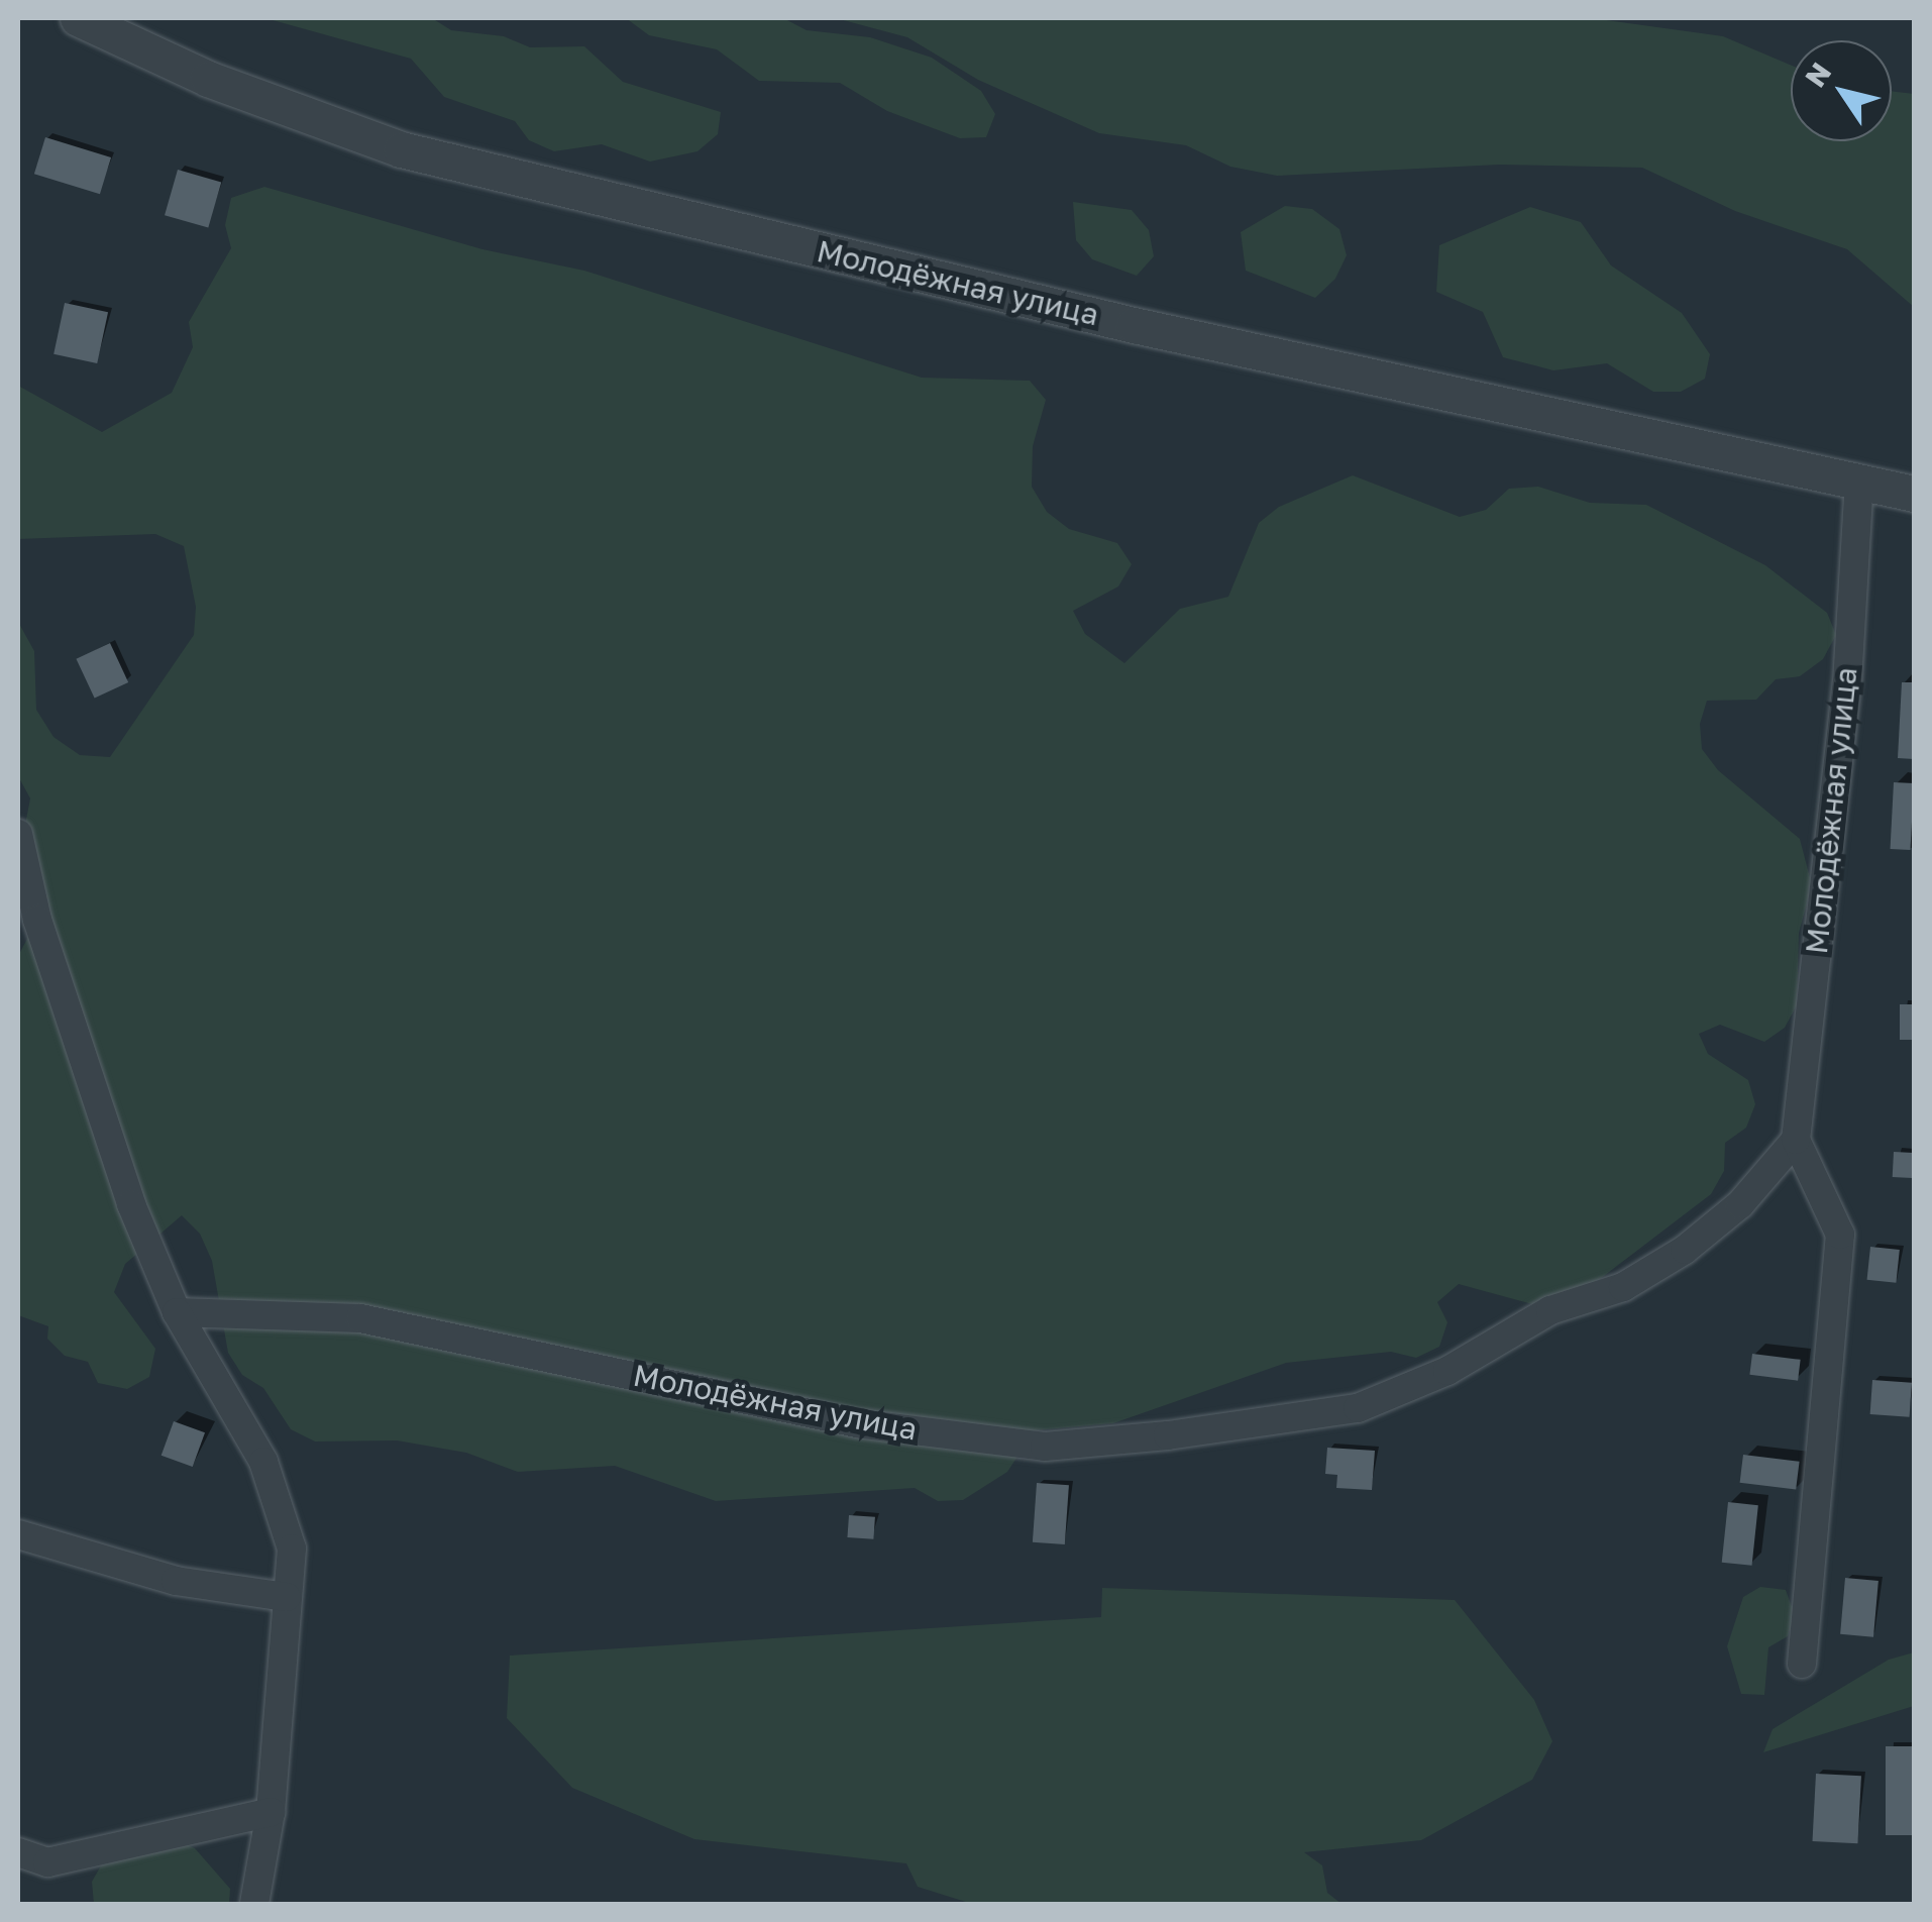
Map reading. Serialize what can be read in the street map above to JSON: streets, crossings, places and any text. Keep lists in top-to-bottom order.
{
  "streets": {
    "street": ["Молодёжная улица"]
  },
  "north": "top left"
}
